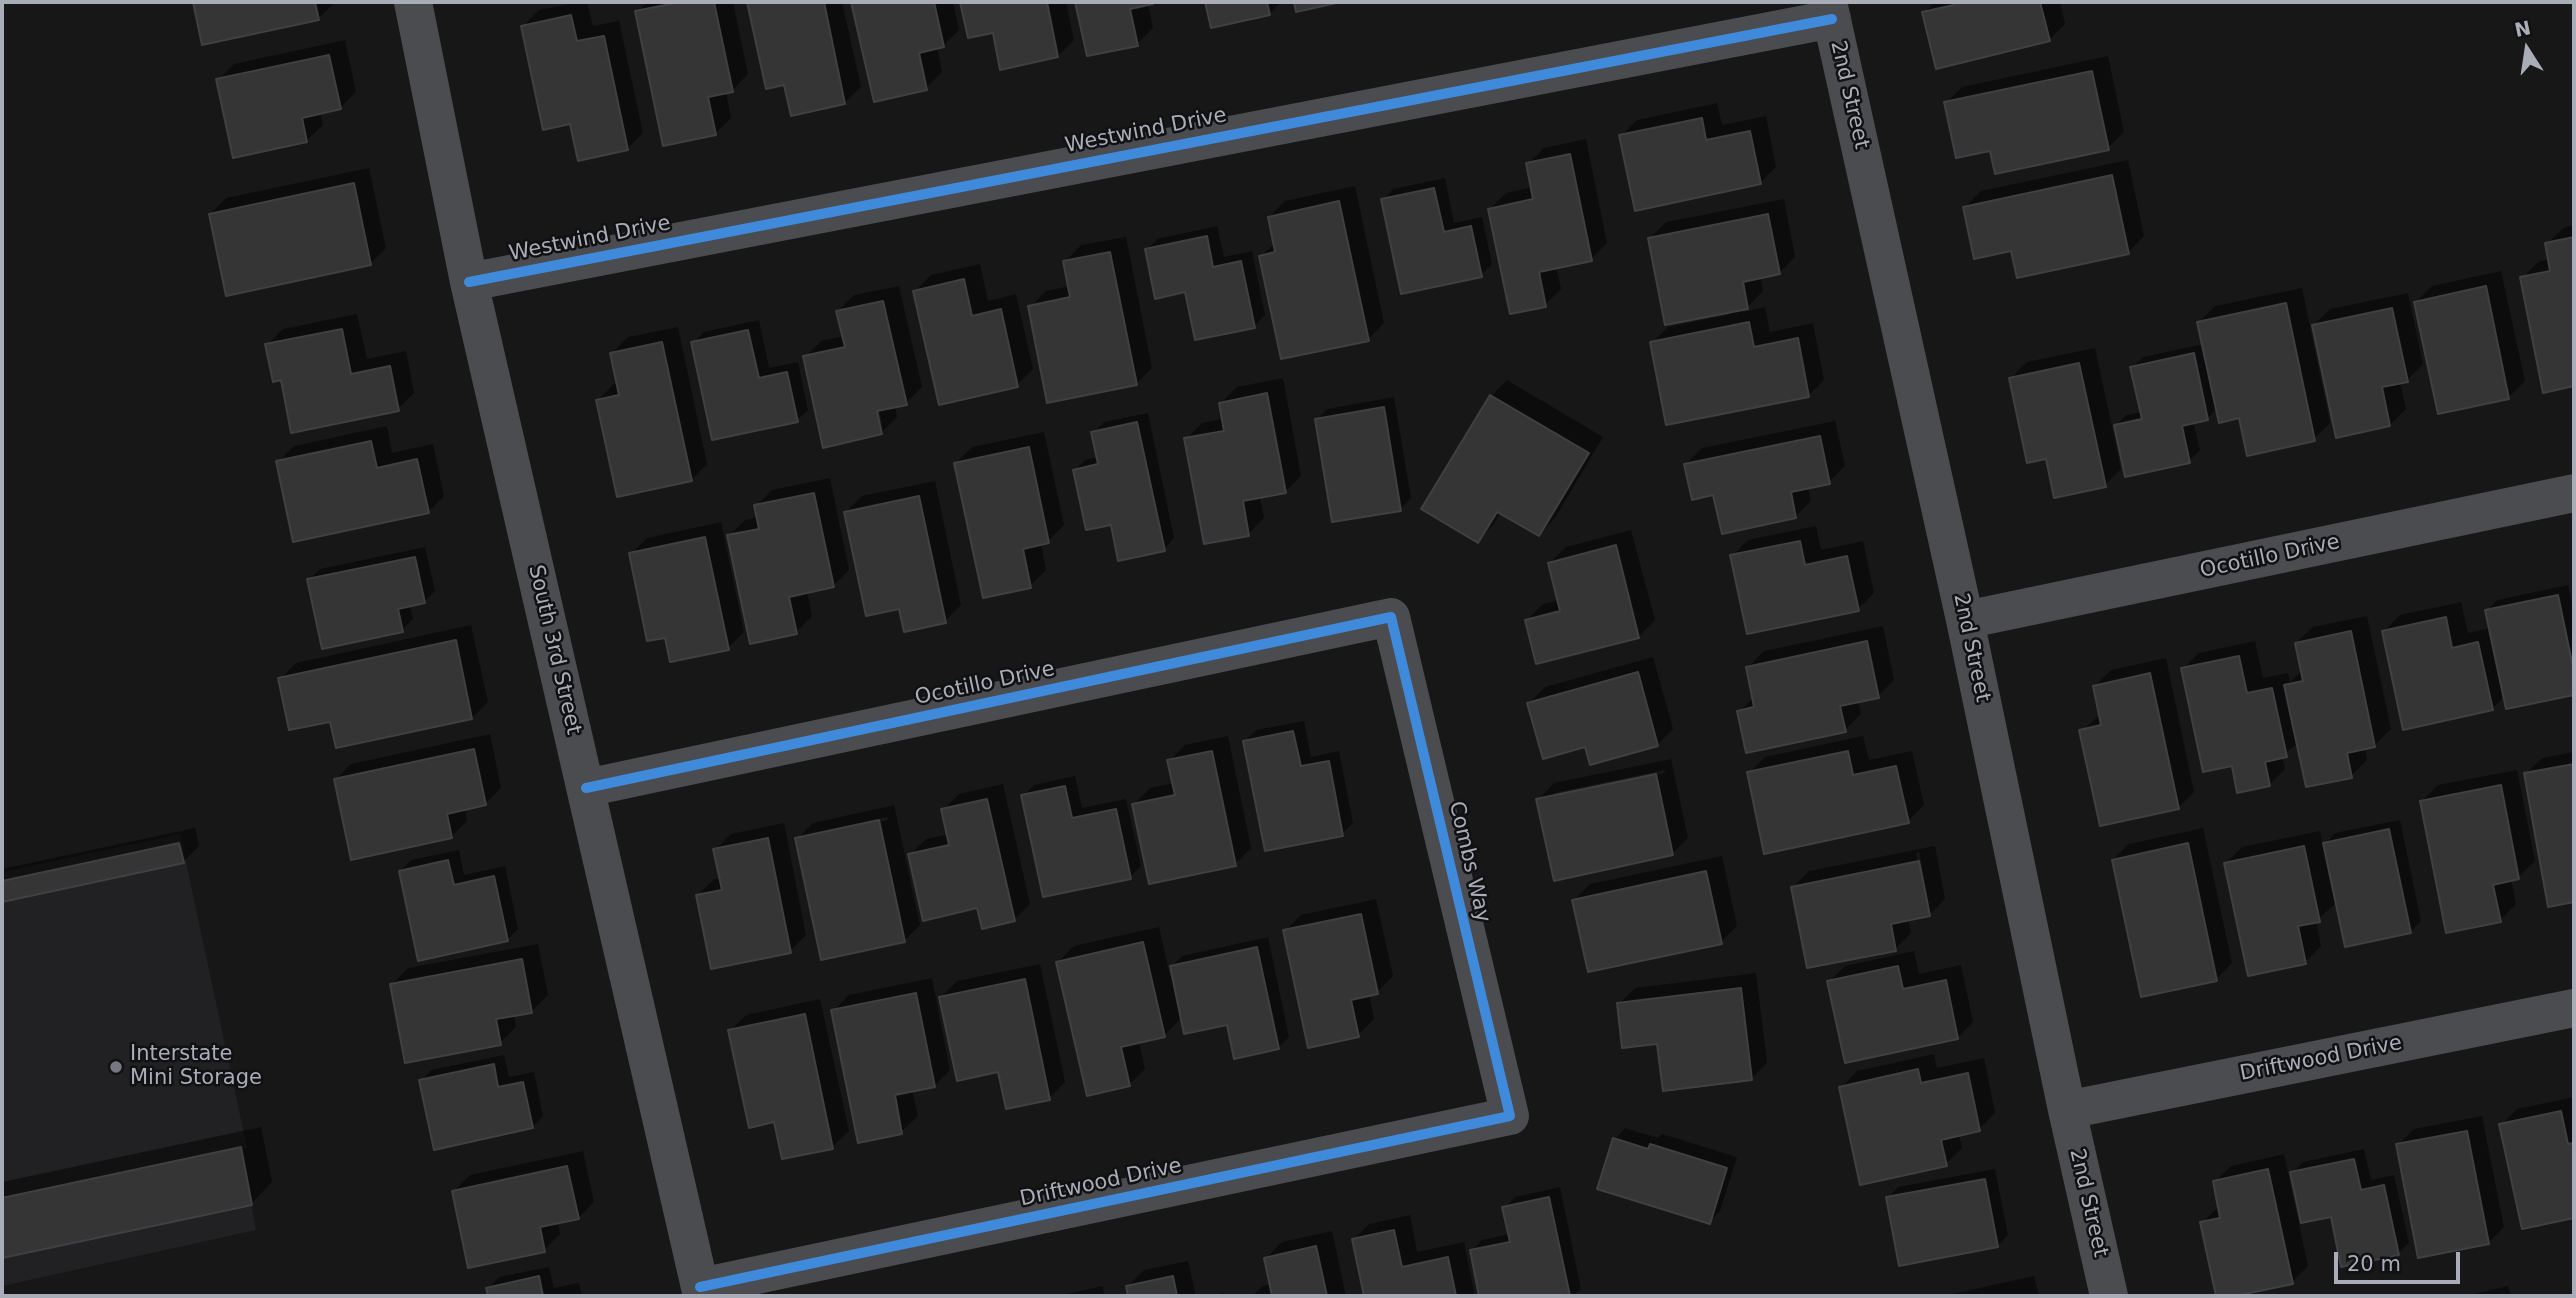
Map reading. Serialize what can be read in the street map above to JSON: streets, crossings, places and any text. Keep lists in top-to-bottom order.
{
  "streets": {
    "street": [
      "2nd Street",
      "Westwind Drive",
      "Ocotillo Drive",
      "South 3rd Street",
      "Combs Way",
      "Driftwood Drive"
    ]
  },
  "crossings": [
    ["2nd Street", "Westwind Drive"],
    ["2nd Street", "Ocotillo Drive"],
    ["2nd Street", "Driftwood Drive"],
    ["Westwind Drive", "South 3rd Street"],
    ["Ocotillo Drive", "South 3rd Street"],
    ["Ocotillo Drive", "Combs Way"],
    ["South 3rd Street", "Driftwood Drive"],
    ["Combs Way", "Driftwood Drive"]
  ],
  "places": ["Interstate Mini Storage"],
  "scale_bar": "20 m",
  "north": "top"
}
